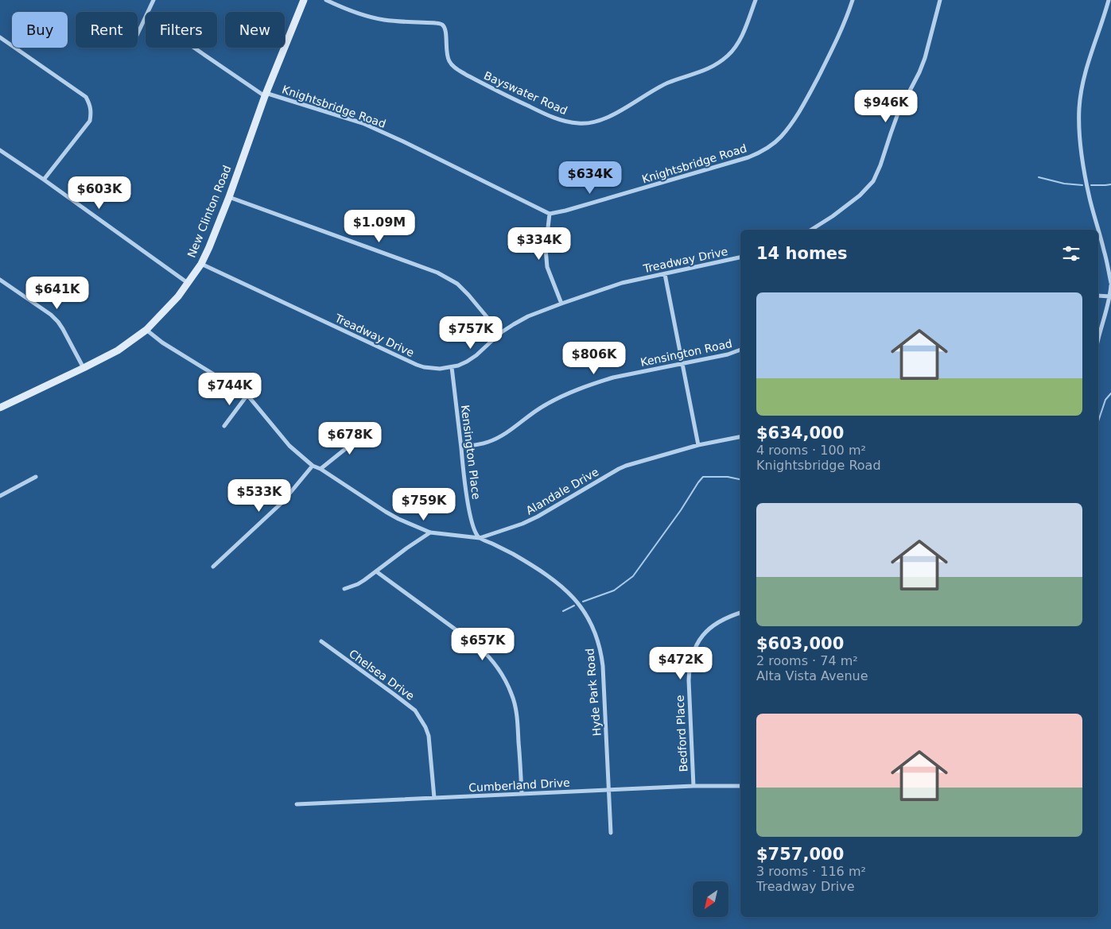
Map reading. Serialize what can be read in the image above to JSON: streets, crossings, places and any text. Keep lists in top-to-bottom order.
{
  "streets": {
    "street": [
      "Bayswater Road",
      "Knightsbridge Road",
      "New Clinton Road",
      "Treadway Drive",
      "Kensington Road",
      "Kensington Place",
      "Alandale Drive",
      "Chelsea Drive",
      "Hyde Park Road",
      "Bedford Place",
      "Cumberland Drive"
    ]
  },
  "crossings": [
    ["Knightsbridge Road", "New Clinton Road"],
    ["New Clinton Road", "Treadway Drive"],
    ["New Clinton Road", "Alandale Drive"],
    ["Treadway Drive", "Kensington Place"],
    ["Kensington Road", "Kensington Place"],
    ["Kensington Place", "Alandale Drive"],
    ["Kensington Place", "Hyde Park Road"],
    ["Alandale Drive", "Hyde Park Road"],
    ["Chelsea Drive", "Cumberland Drive"],
    ["Hyde Park Road", "Cumberland Drive"],
    ["Bedford Place", "Cumberland Drive"]
  ],
  "north": "bottom left",
  "page": {
    "chip": [
      "Buy",
      "Rent",
      "Filters",
      "New"
    ],
    "price": [
      "$946K",
      "$634K",
      "$603K",
      "$1.09M",
      "$334K",
      "$641K",
      "$757K",
      "$806K",
      "$744K",
      "$678K",
      "$533K",
      "$759K",
      "$657K",
      "$472K"
    ],
    "heading": "14 homes",
    "list": [
      {
        "name": "$634,000",
        "note": "4 rooms · 100 m² · Knightsbridge Road"
      },
      {
        "name": "$603,000",
        "note": "2 rooms · 74 m² · Alta Vista Avenue"
      },
      {
        "name": "$757,000",
        "note": "3 rooms · 116 m² · Treadway Drive"
      }
    ]
  }
}
